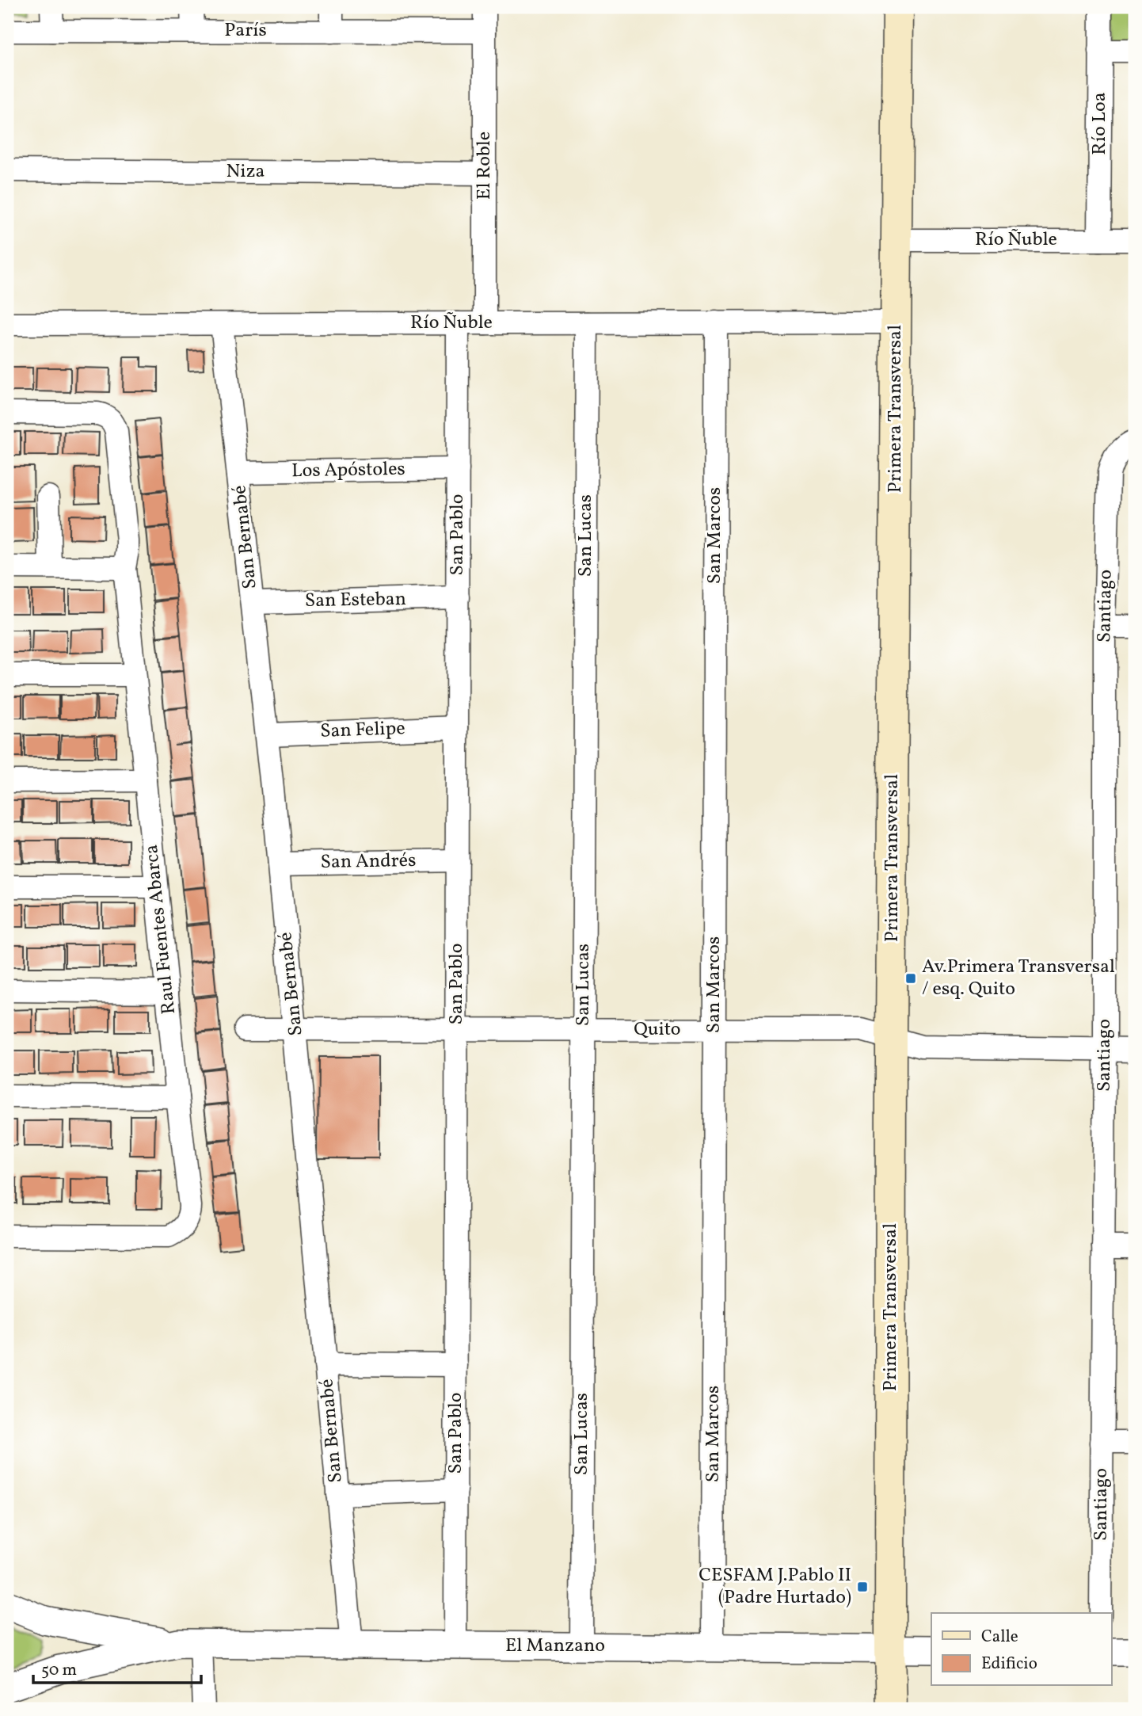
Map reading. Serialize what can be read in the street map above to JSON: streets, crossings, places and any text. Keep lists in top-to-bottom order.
{
  "streets": {
    "main road": ["Primera Transversal"],
    "street": [
      "París",
      "Río Loa",
      "El Roble",
      "Niza",
      "Río Ñuble",
      "Los Apóstoles",
      "San Pablo",
      "San Lucas",
      "San Marcos",
      "San Bernabé",
      "San Esteban",
      "Santiago",
      "San Felipe",
      "San Andrés",
      "Raul Fuentes Abarca",
      "Quito",
      "El Manzano"
    ]
  },
  "crossings": [
    ["París", "El Roble"],
    ["Río Loa", "Río Ñuble"],
    ["El Roble", "Niza"],
    ["El Roble", "Río Ñuble"],
    ["Río Ñuble", "Primera Transversal"],
    ["Río Ñuble", "San Pablo"],
    ["Río Ñuble", "San Lucas"],
    ["Río Ñuble", "San Marcos"],
    ["Río Ñuble", "San Bernabé"],
    ["Primera Transversal", "Quito"],
    ["Primera Transversal", "El Manzano"],
    ["Los Apóstoles", "San Pablo"],
    ["Los Apóstoles", "San Bernabé"],
    ["San Pablo", "San Esteban"],
    ["San Pablo", "San Felipe"],
    ["San Pablo", "San Andrés"],
    ["San Pablo", "Quito"],
    ["San Pablo", "El Manzano"],
    ["San Lucas", "Quito"],
    ["San Lucas", "El Manzano"],
    ["San Marcos", "Quito"],
    ["San Marcos", "El Manzano"],
    ["San Bernabé", "San Esteban"],
    ["San Bernabé", "San Felipe"],
    ["San Bernabé", "San Andrés"],
    ["San Bernabé", "Quito"],
    ["San Bernabé", "El Manzano"],
    ["Santiago", "Quito"]
  ],
  "places": {
    "transit": ["Av.Primera Transversal / esq. Quito", "CESFAM J.Pablo II (Padre Hurtado)"]
  },
  "legend": ["Calle", "Edificio"],
  "scale_bar": "50 m"
}
